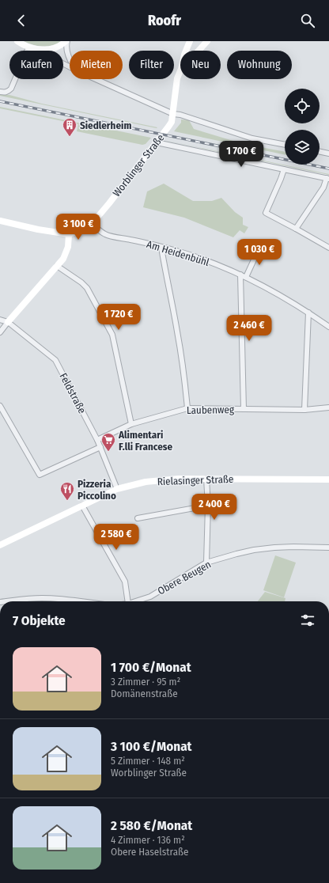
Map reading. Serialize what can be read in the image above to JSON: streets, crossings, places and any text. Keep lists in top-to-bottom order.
{
  "streets": {
    "street": [
      "Worblinger Straße",
      "Am Heidenbühl",
      "Feldstraße",
      "Laubenweg",
      "Rielasinger Straße",
      "Obere Beugen"
    ]
  },
  "crossings": [
    ["Worblinger Straße", "Am Heidenbühl"],
    ["Feldstraße", "Laubenweg"],
    ["Feldstraße", "Rielasinger Straße"]
  ],
  "places": {
    "building": ["Siedlerheim"],
    "supermarket": ["Alimentari F.lli Francese"],
    "restaurant": ["Pizzeria Piccolino"]
  },
  "page": {
    "header": "Roofr",
    "chip": [
      "Kaufen",
      "Mieten",
      "Filter",
      "Neu",
      "Wohnung"
    ],
    "price": [
      "1 700 €",
      "3 100 €",
      "1 030 €",
      "1 720 €",
      "2 460 €",
      "2 400 €",
      "2 580 €"
    ],
    "heading": "7 Objekte",
    "list": [
      {
        "name": "1 700 €/Monat",
        "note": "3 Zimmer · 95 m² · Domänenstraße"
      },
      {
        "name": "3 100 €/Monat",
        "note": "5 Zimmer · 148 m² · Worblinger Straße"
      },
      {
        "name": "2 580 €/Monat",
        "note": "4 Zimmer · 136 m² · Obere Haselstraße"
      }
    ]
  }
}
